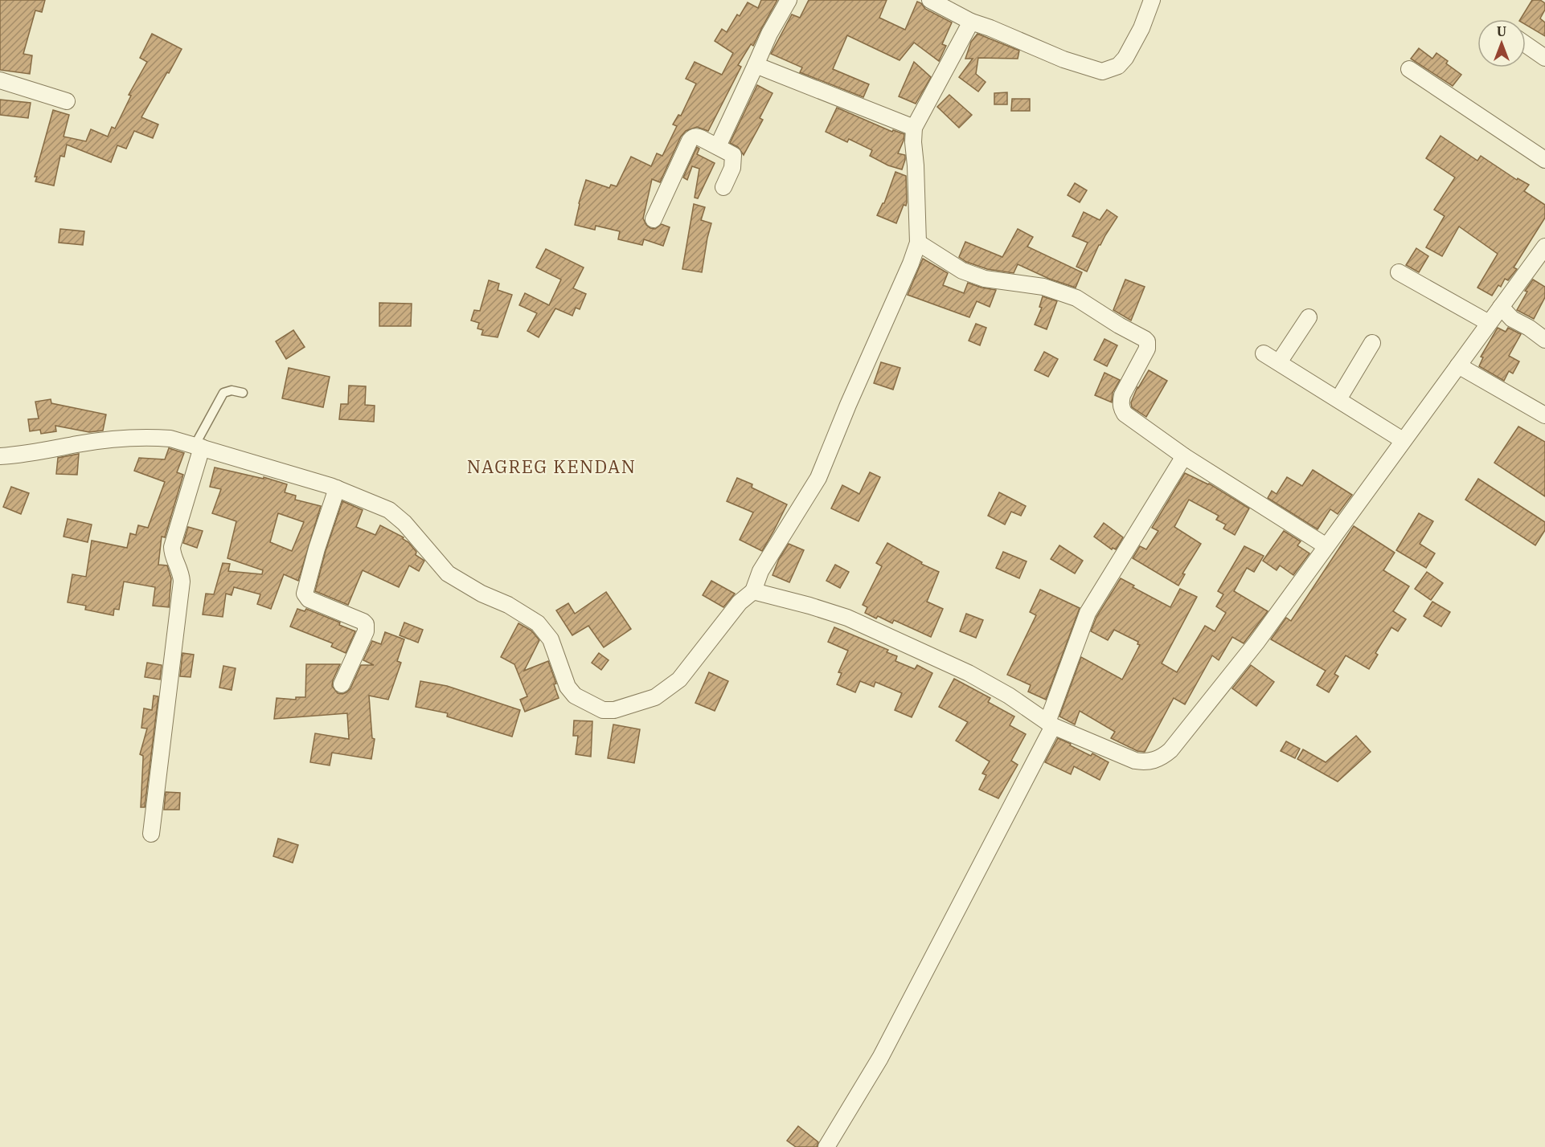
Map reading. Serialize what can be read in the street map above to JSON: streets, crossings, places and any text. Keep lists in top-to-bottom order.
{
  "districts": ["NAGREG KENDAN"],
  "north": "top"
}
